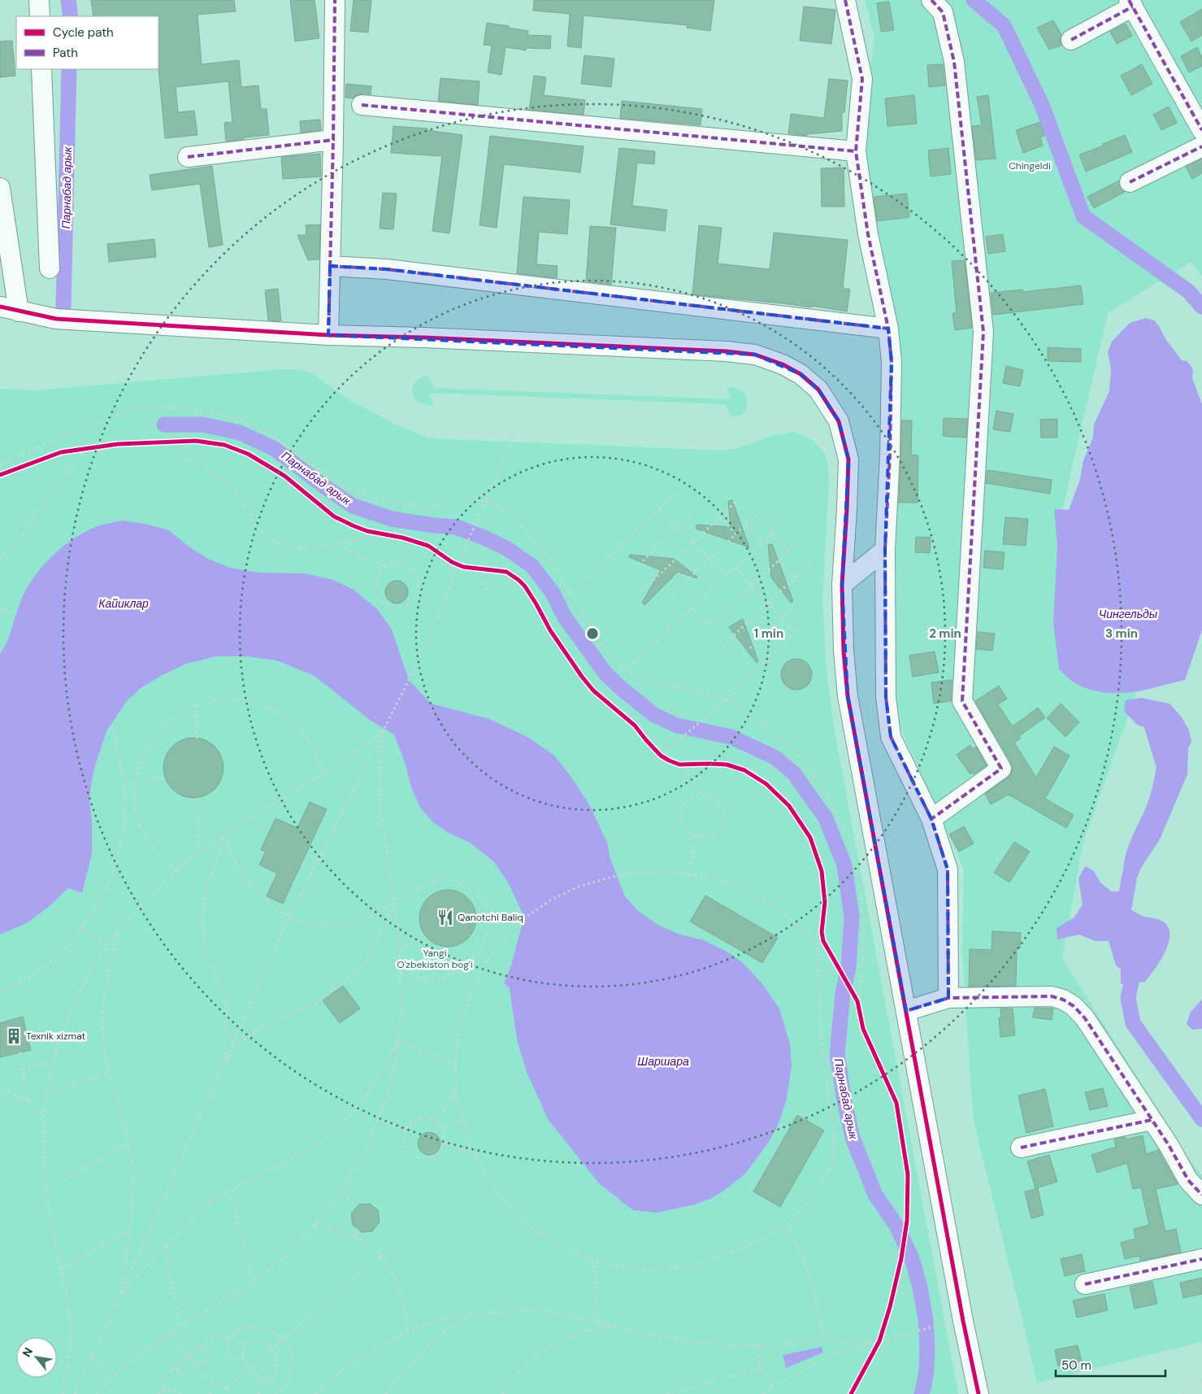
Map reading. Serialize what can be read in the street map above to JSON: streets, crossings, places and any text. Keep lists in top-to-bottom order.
{
  "water": [
    "Парнабад арык",
    "Кайиклар",
    "Чингельды",
    "Шаршара"
  ],
  "parks": ["Chingeldi", "Yangi O'zbekiston bog'i"],
  "places": {
    "restaurant": ["Qanotchi Baliq"],
    "building": ["Texnik xizmat"]
  },
  "legend": ["Cycle path", "Path"],
  "scale_bar": "50 m",
  "north": "top left",
  "rings": ["1 min", "2 min", "3 min"]
}
